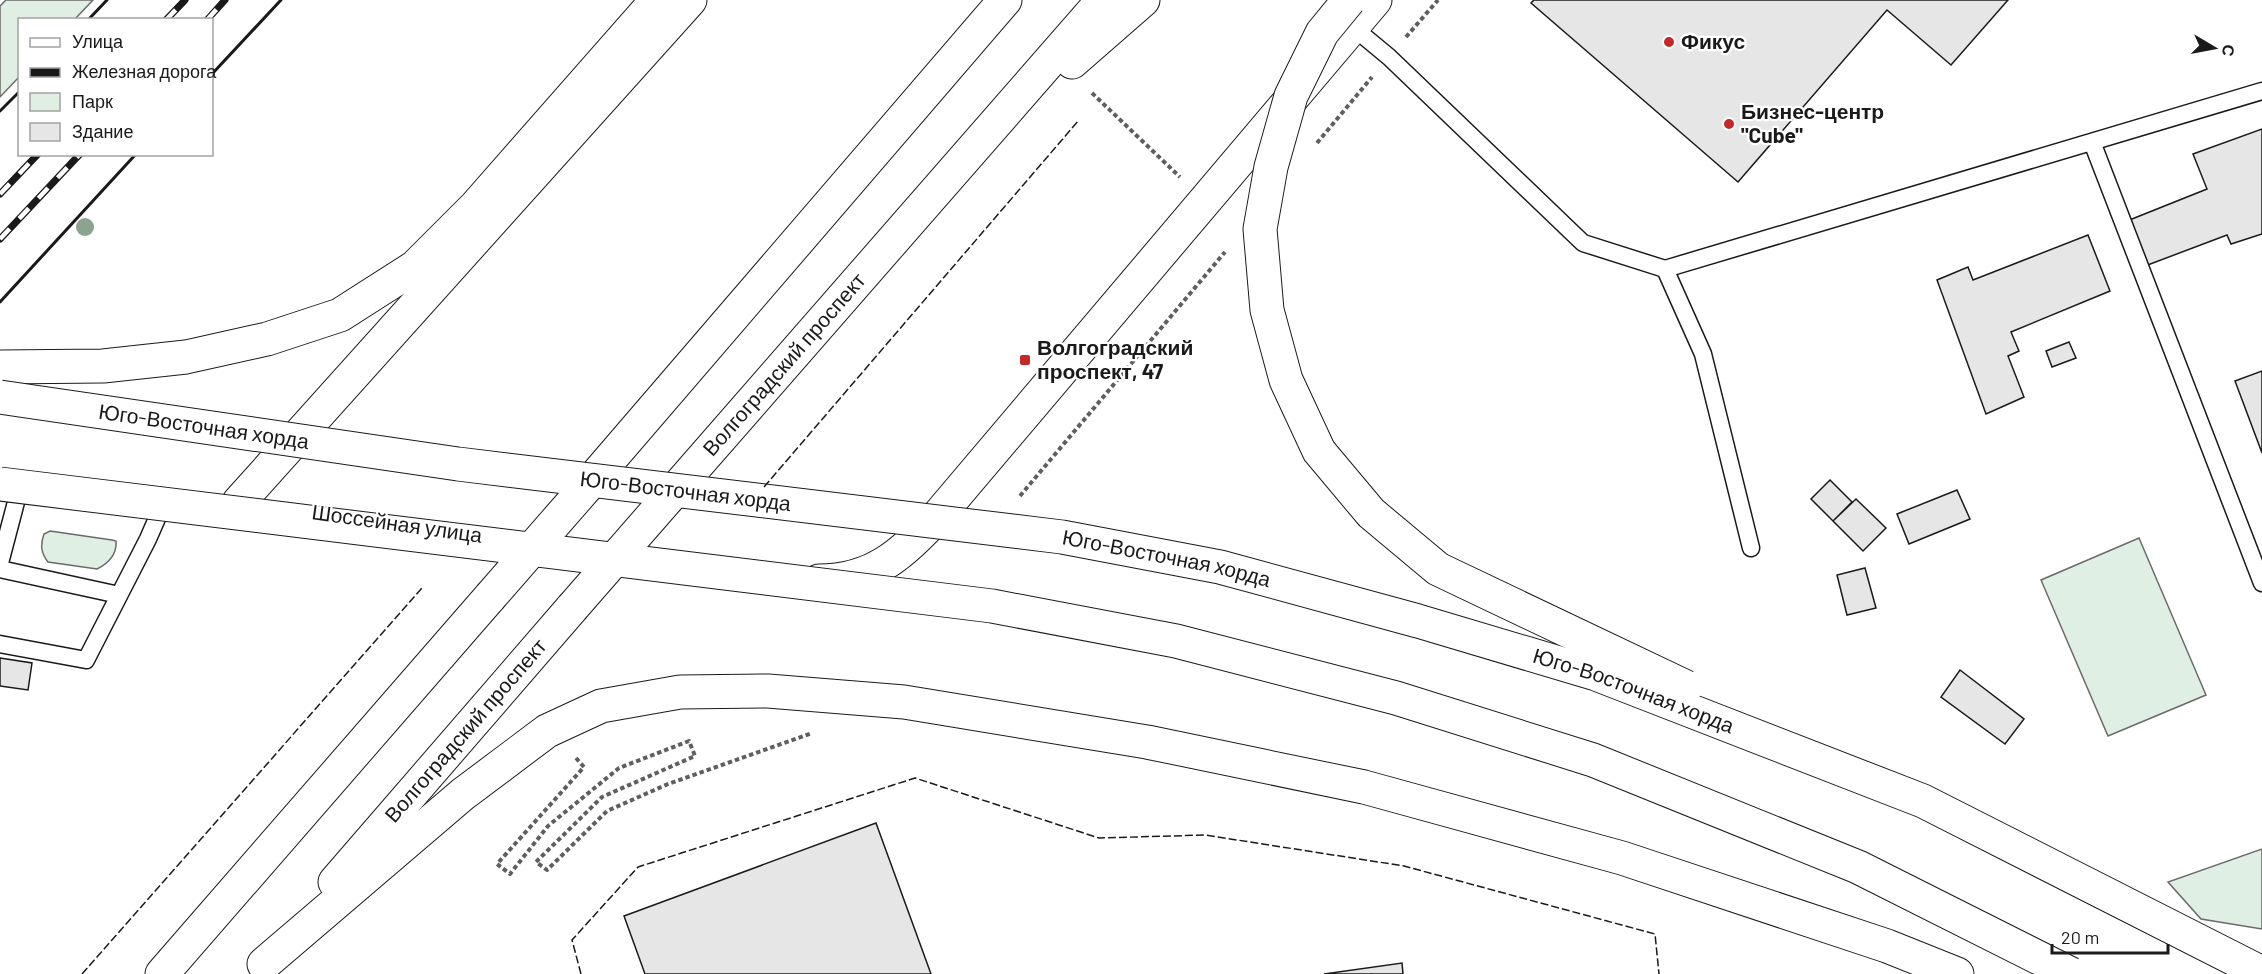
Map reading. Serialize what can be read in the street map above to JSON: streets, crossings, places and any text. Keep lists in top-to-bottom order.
{
  "streets": {
    "main road": ["Волгоградский проспект", "Юго-Восточная хорда", "Шоссейная улица"]
  },
  "places": {
    "other": ["Фикус", "Бизнес-центр \"Cube\""],
    "transit": ["Волгоградский проспект, 47"]
  },
  "legend": [
    "Улица",
    "Железная дорога",
    "Парк",
    "Здание"
  ],
  "scale_bar": "20 m",
  "north": "right"
}
